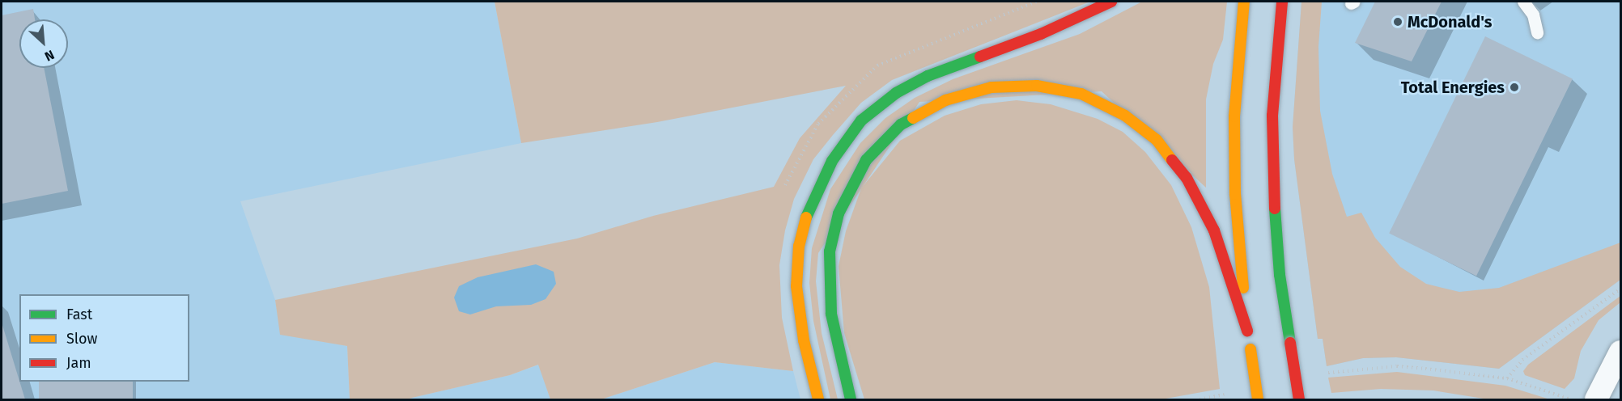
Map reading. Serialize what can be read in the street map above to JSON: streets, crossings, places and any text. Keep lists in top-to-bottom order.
{
  "places": ["McDonald's", "Total Energies"],
  "legend": ["Fast", "Slow", "Jam"],
  "north": "bottom right"
}
